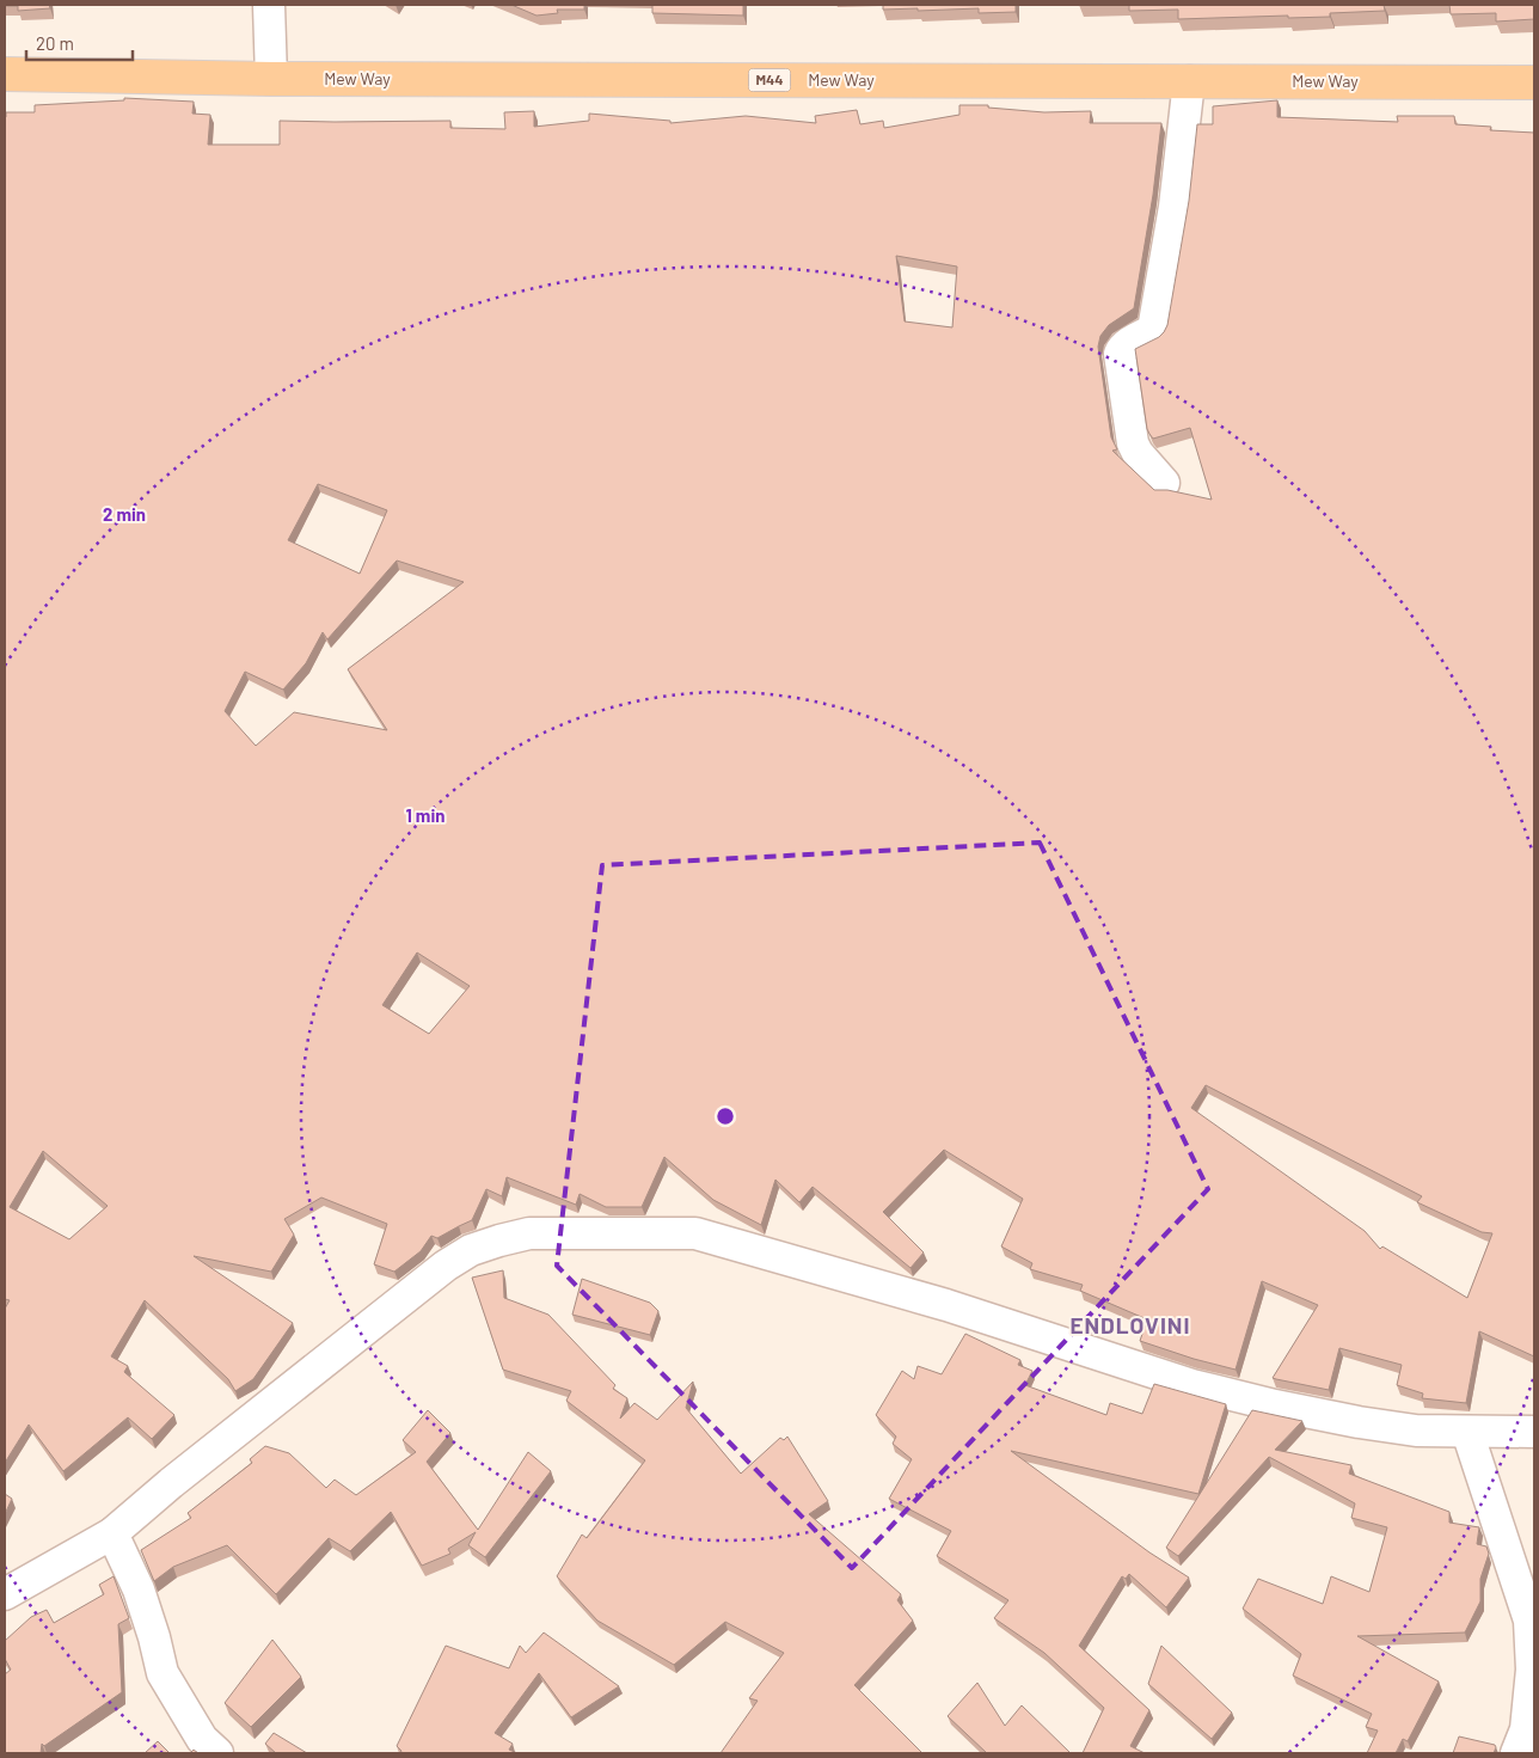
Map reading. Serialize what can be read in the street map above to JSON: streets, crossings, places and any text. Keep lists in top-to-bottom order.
{
  "streets": {
    "main road": ["Mew Way", "M44"]
  },
  "districts": ["ENDLOVINI"],
  "scale_bar": "20 m",
  "rings": ["2 min", "1 min"]
}
